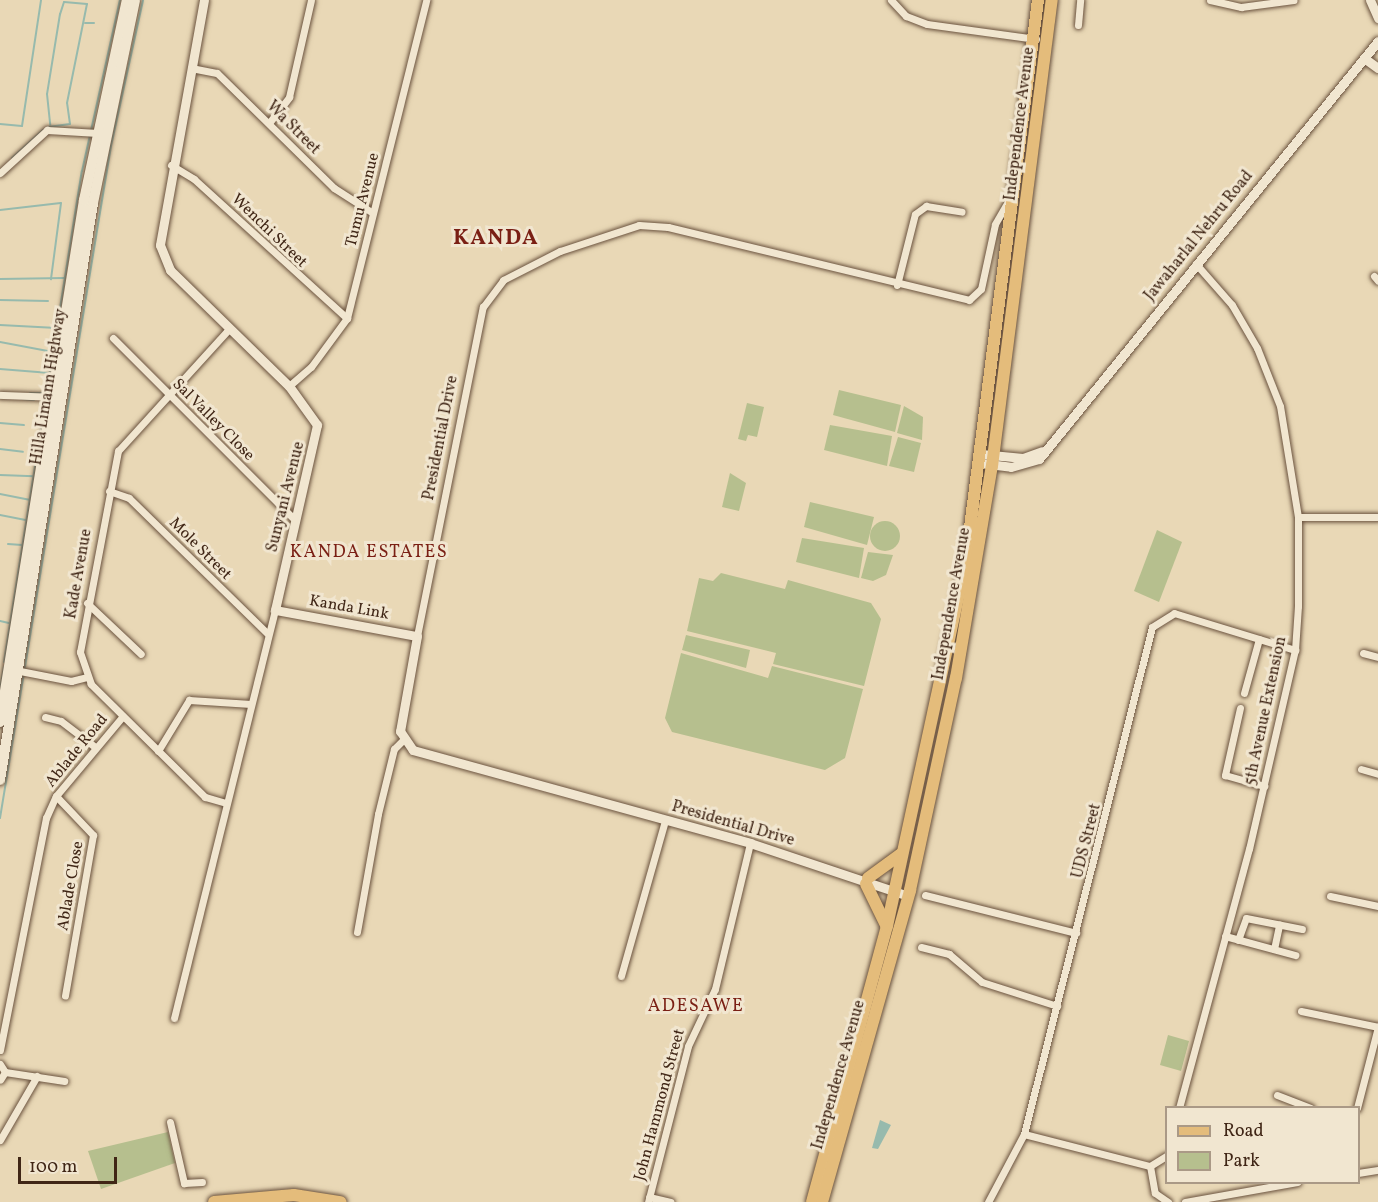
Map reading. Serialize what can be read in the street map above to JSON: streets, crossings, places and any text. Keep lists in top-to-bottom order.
{
  "streets": {
    "main road": ["Independence Avenue", "Hilla Limann Highway"],
    "street": [
      "Wa Street",
      "Tumu Avenue",
      "Wenchi Street",
      "Jawaharlal Nehru Road",
      "Sal Valley Close",
      "Presidential Drive",
      "Sunyani Avenue",
      "Mole Street",
      "Kade Avenue",
      "Kanda Link",
      "5th Avenue Extension",
      "Ablade Road",
      "UDS Street",
      "Ablade Close",
      "John Hammond Street"
    ]
  },
  "crossings": [
    ["Independence Avenue", "Jawaharlal Nehru Road"],
    ["Independence Avenue", "Presidential Drive"],
    ["Wa Street", "Tumu Avenue"],
    ["Wa Street", "Sunyani Avenue"],
    ["Tumu Avenue", "Wenchi Street"],
    ["Tumu Avenue", "Sunyani Avenue"],
    ["Wenchi Street", "Sunyani Avenue"],
    ["Jawaharlal Nehru Road", "5th Avenue Extension"],
    ["Sal Valley Close", "Sunyani Avenue"],
    ["Sal Valley Close", "Kade Avenue"],
    ["Presidential Drive", "Kanda Link"],
    ["Presidential Drive", "John Hammond Street"],
    ["Sunyani Avenue", "Mole Street"],
    ["Sunyani Avenue", "Kade Avenue"],
    ["Sunyani Avenue", "Kanda Link"],
    ["Mole Street", "Kade Avenue"],
    ["5th Avenue Extension", "UDS Street"],
    ["Ablade Road", "Ablade Close"]
  ],
  "districts": ["KANDA", "KANDA ESTATES", "ADESAWE"],
  "legend": ["Road", "Park"],
  "scale_bar": "100 m"
}
